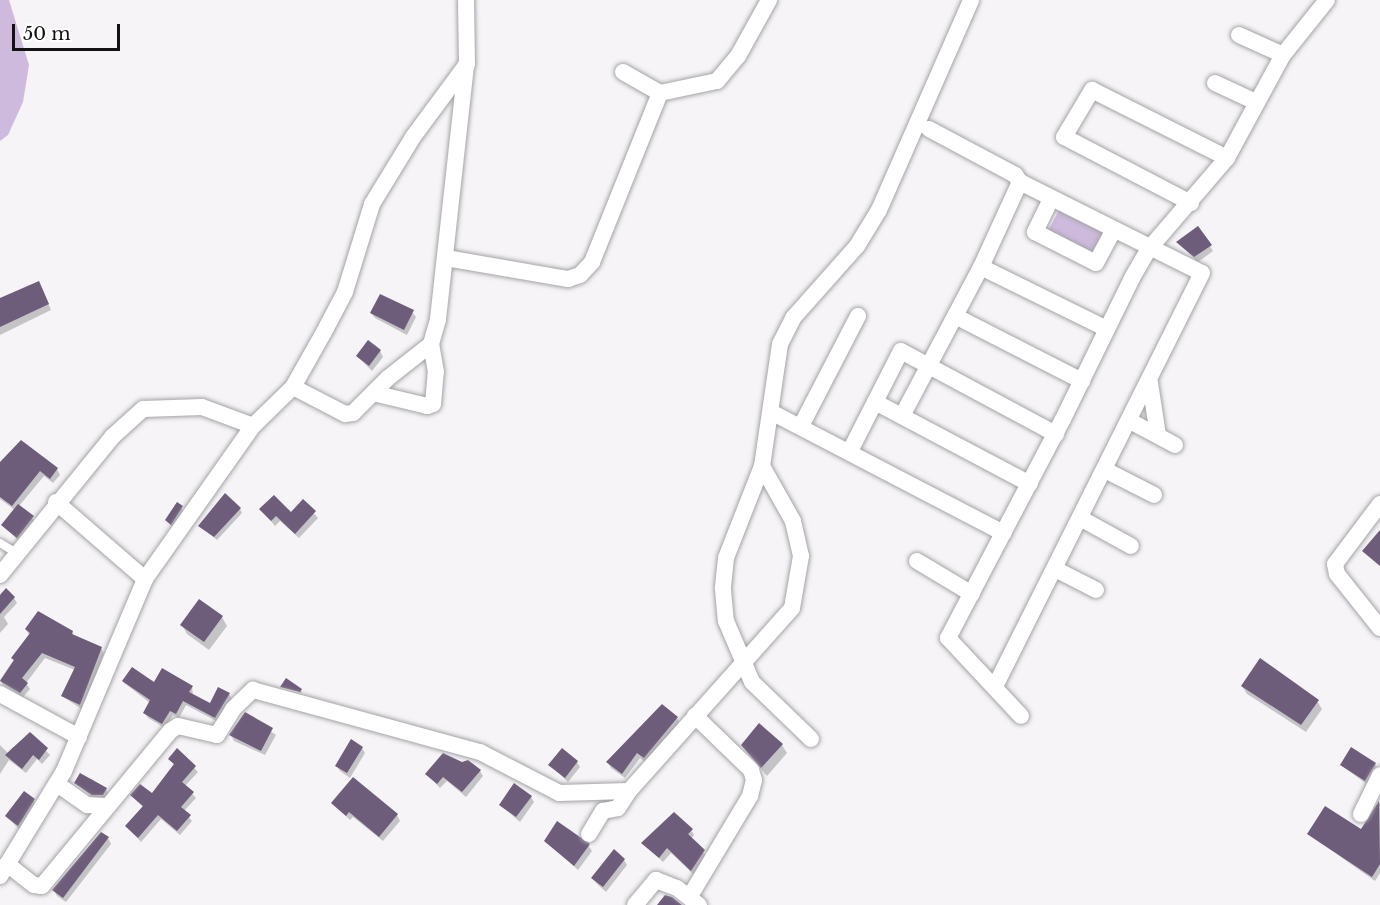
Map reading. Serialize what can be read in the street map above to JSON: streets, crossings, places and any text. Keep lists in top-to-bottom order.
{
  "scale_bar": "50 m"
}
